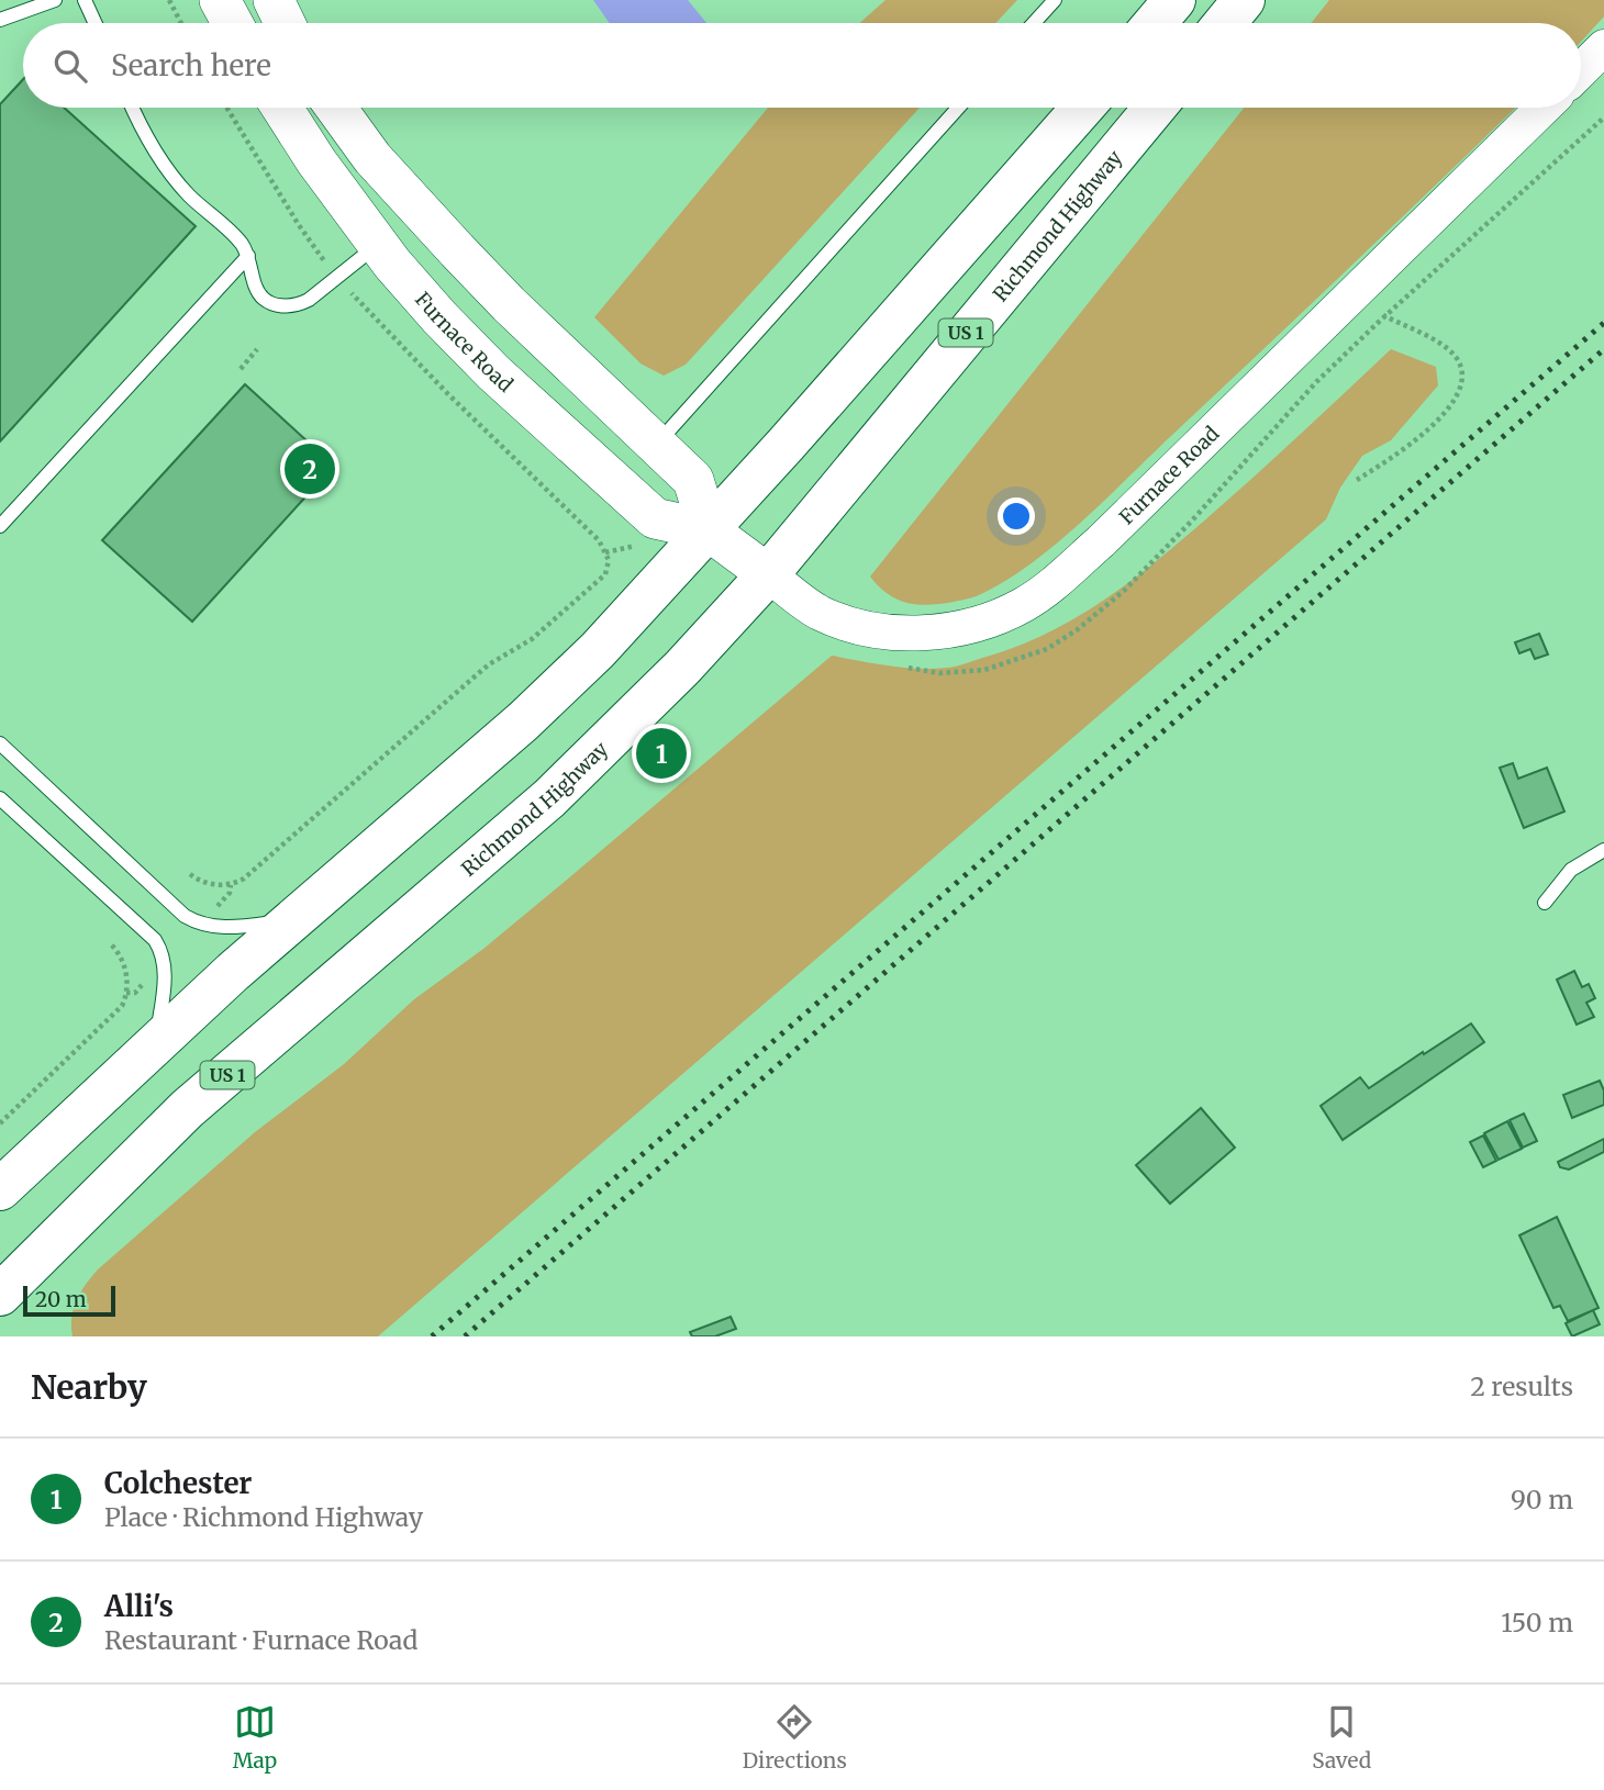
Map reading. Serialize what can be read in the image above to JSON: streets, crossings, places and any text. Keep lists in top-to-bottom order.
{
  "streets": {
    "main road": ["Richmond Highway", "US 1", "Furnace Road"]
  },
  "crossings": [
    ["Richmond Highway", "Furnace Road"]
  ],
  "scale_bar": "20 m",
  "page": {
    "search": "Search here",
    "pins": ["2", "1"],
    "scale": "20 m",
    "heading": ["Nearby", "2 results"],
    "list": [
      {
        "mark": "1",
        "name": "Colchester",
        "note": "Place · Richmond Highway",
        "value": "90 m"
      },
      {
        "mark": "2",
        "name": "Alli's",
        "note": "Restaurant · Furnace Road",
        "value": "150 m"
      }
    ],
    "nav": ["Map", "Directions", "Saved"]
  }
}
